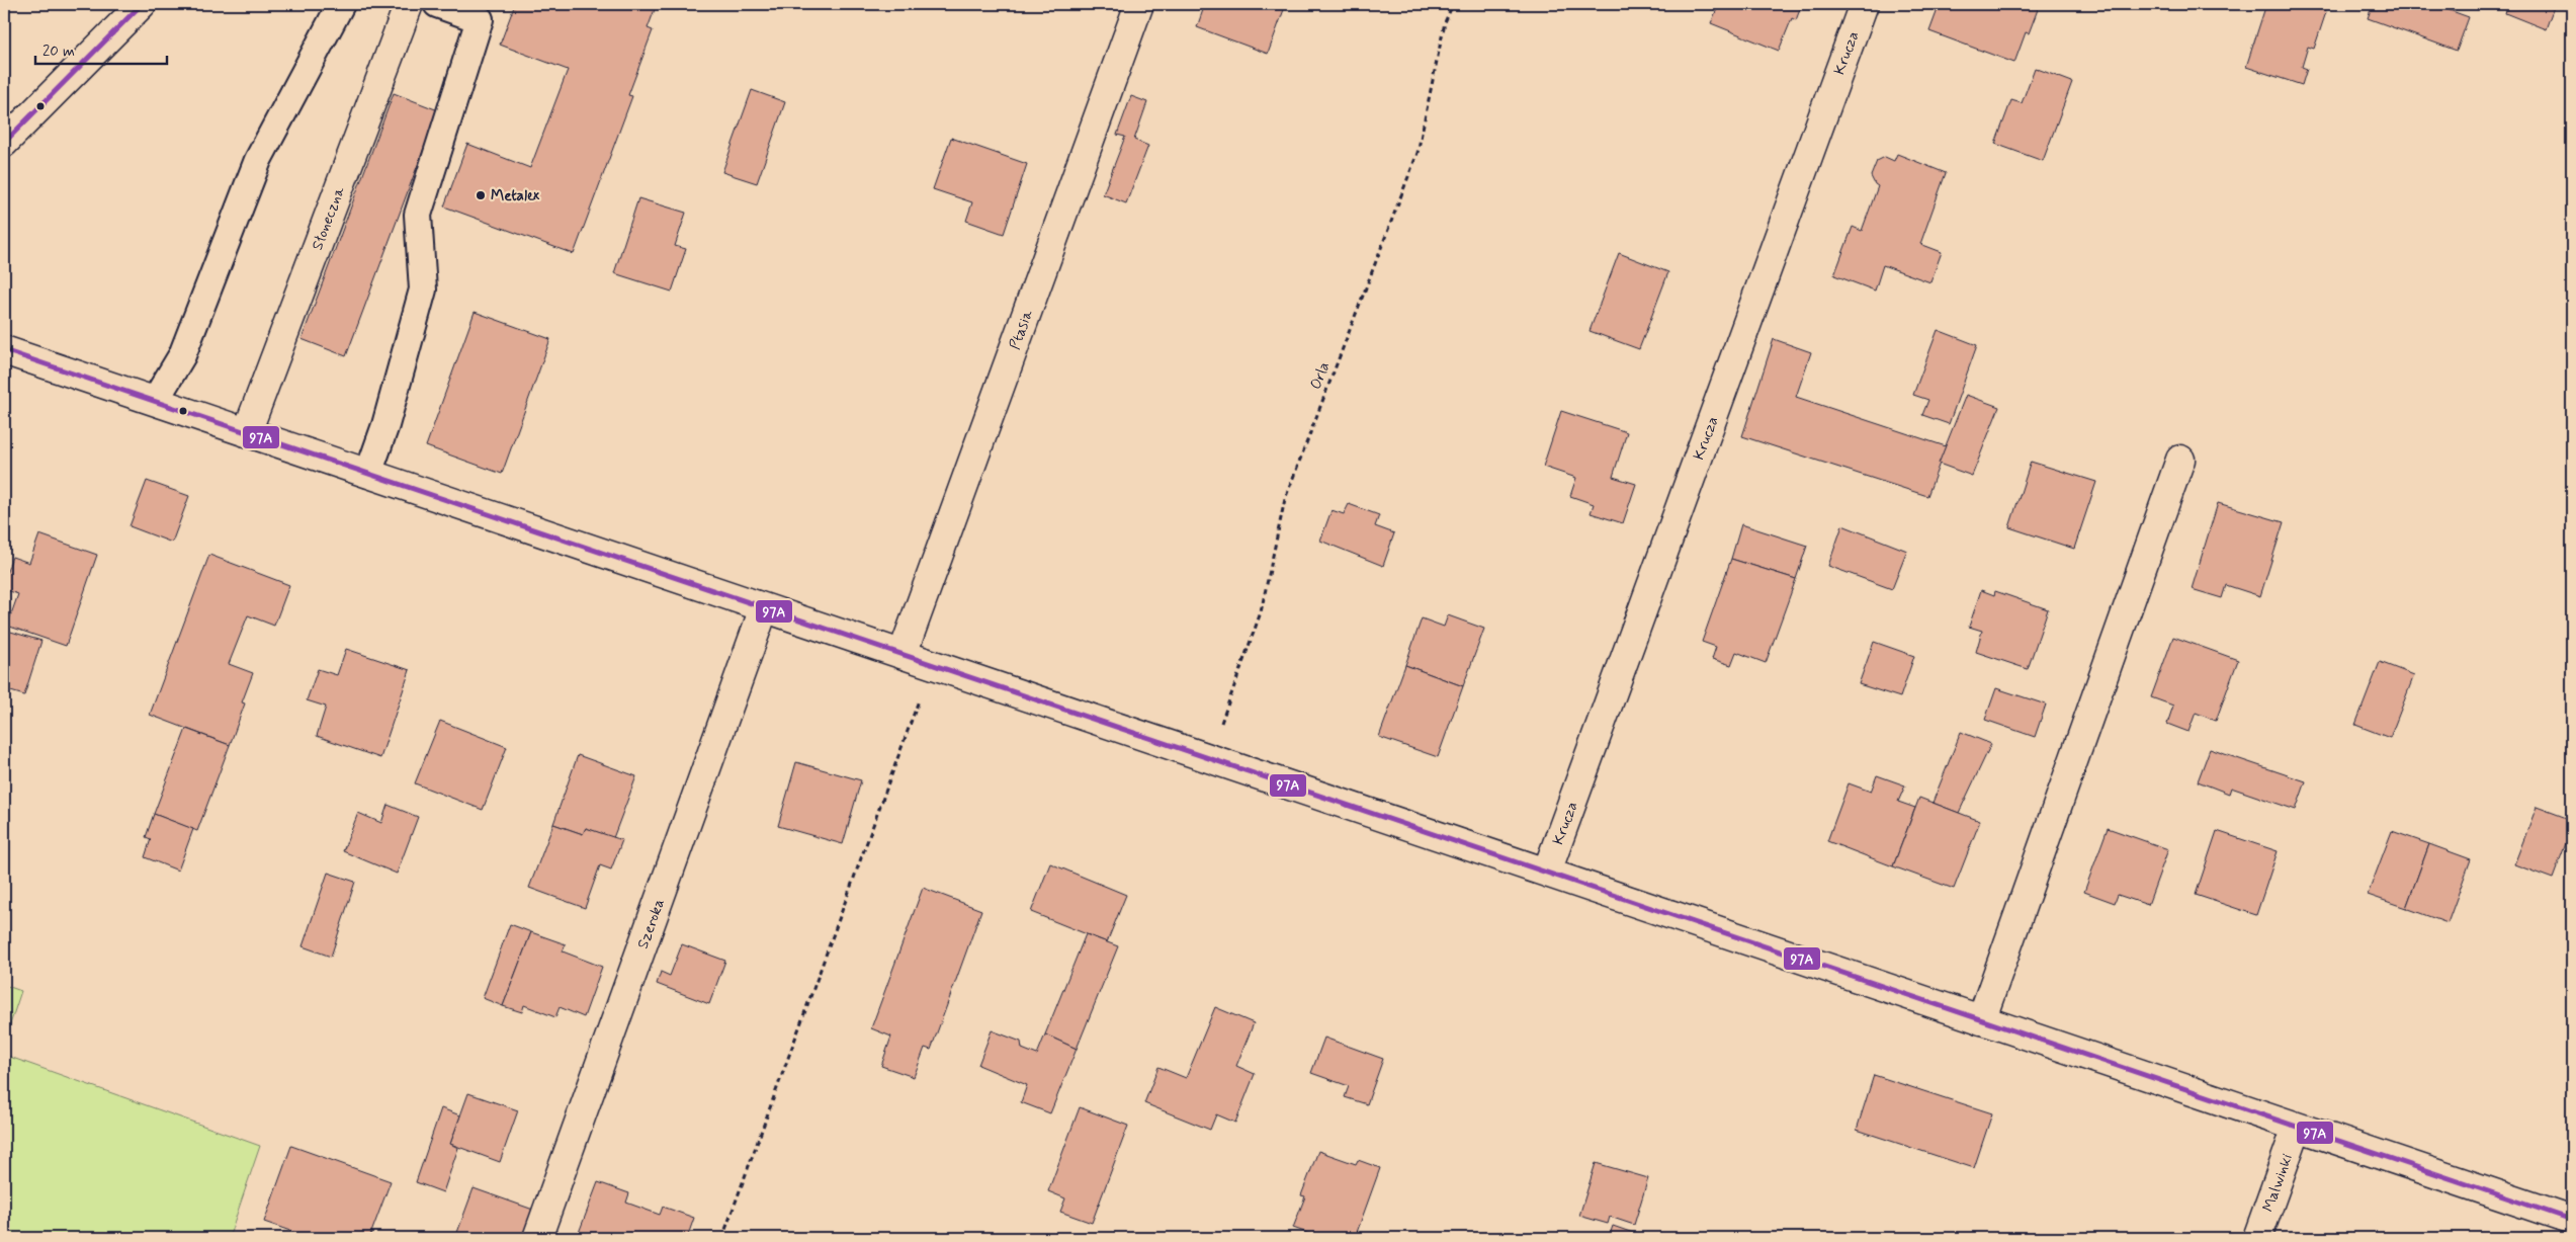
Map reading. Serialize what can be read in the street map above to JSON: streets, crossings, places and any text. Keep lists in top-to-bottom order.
{
  "streets": {
    "street": [
      "Krucza",
      "Słoneczna",
      "Ptasia",
      "Szeroka",
      "Malwinki"
    ],
    "path": ["Orla"]
  },
  "places": ["Metalex"],
  "lines": ["transit line 97A"],
  "scale_bar": "20 m"
}
